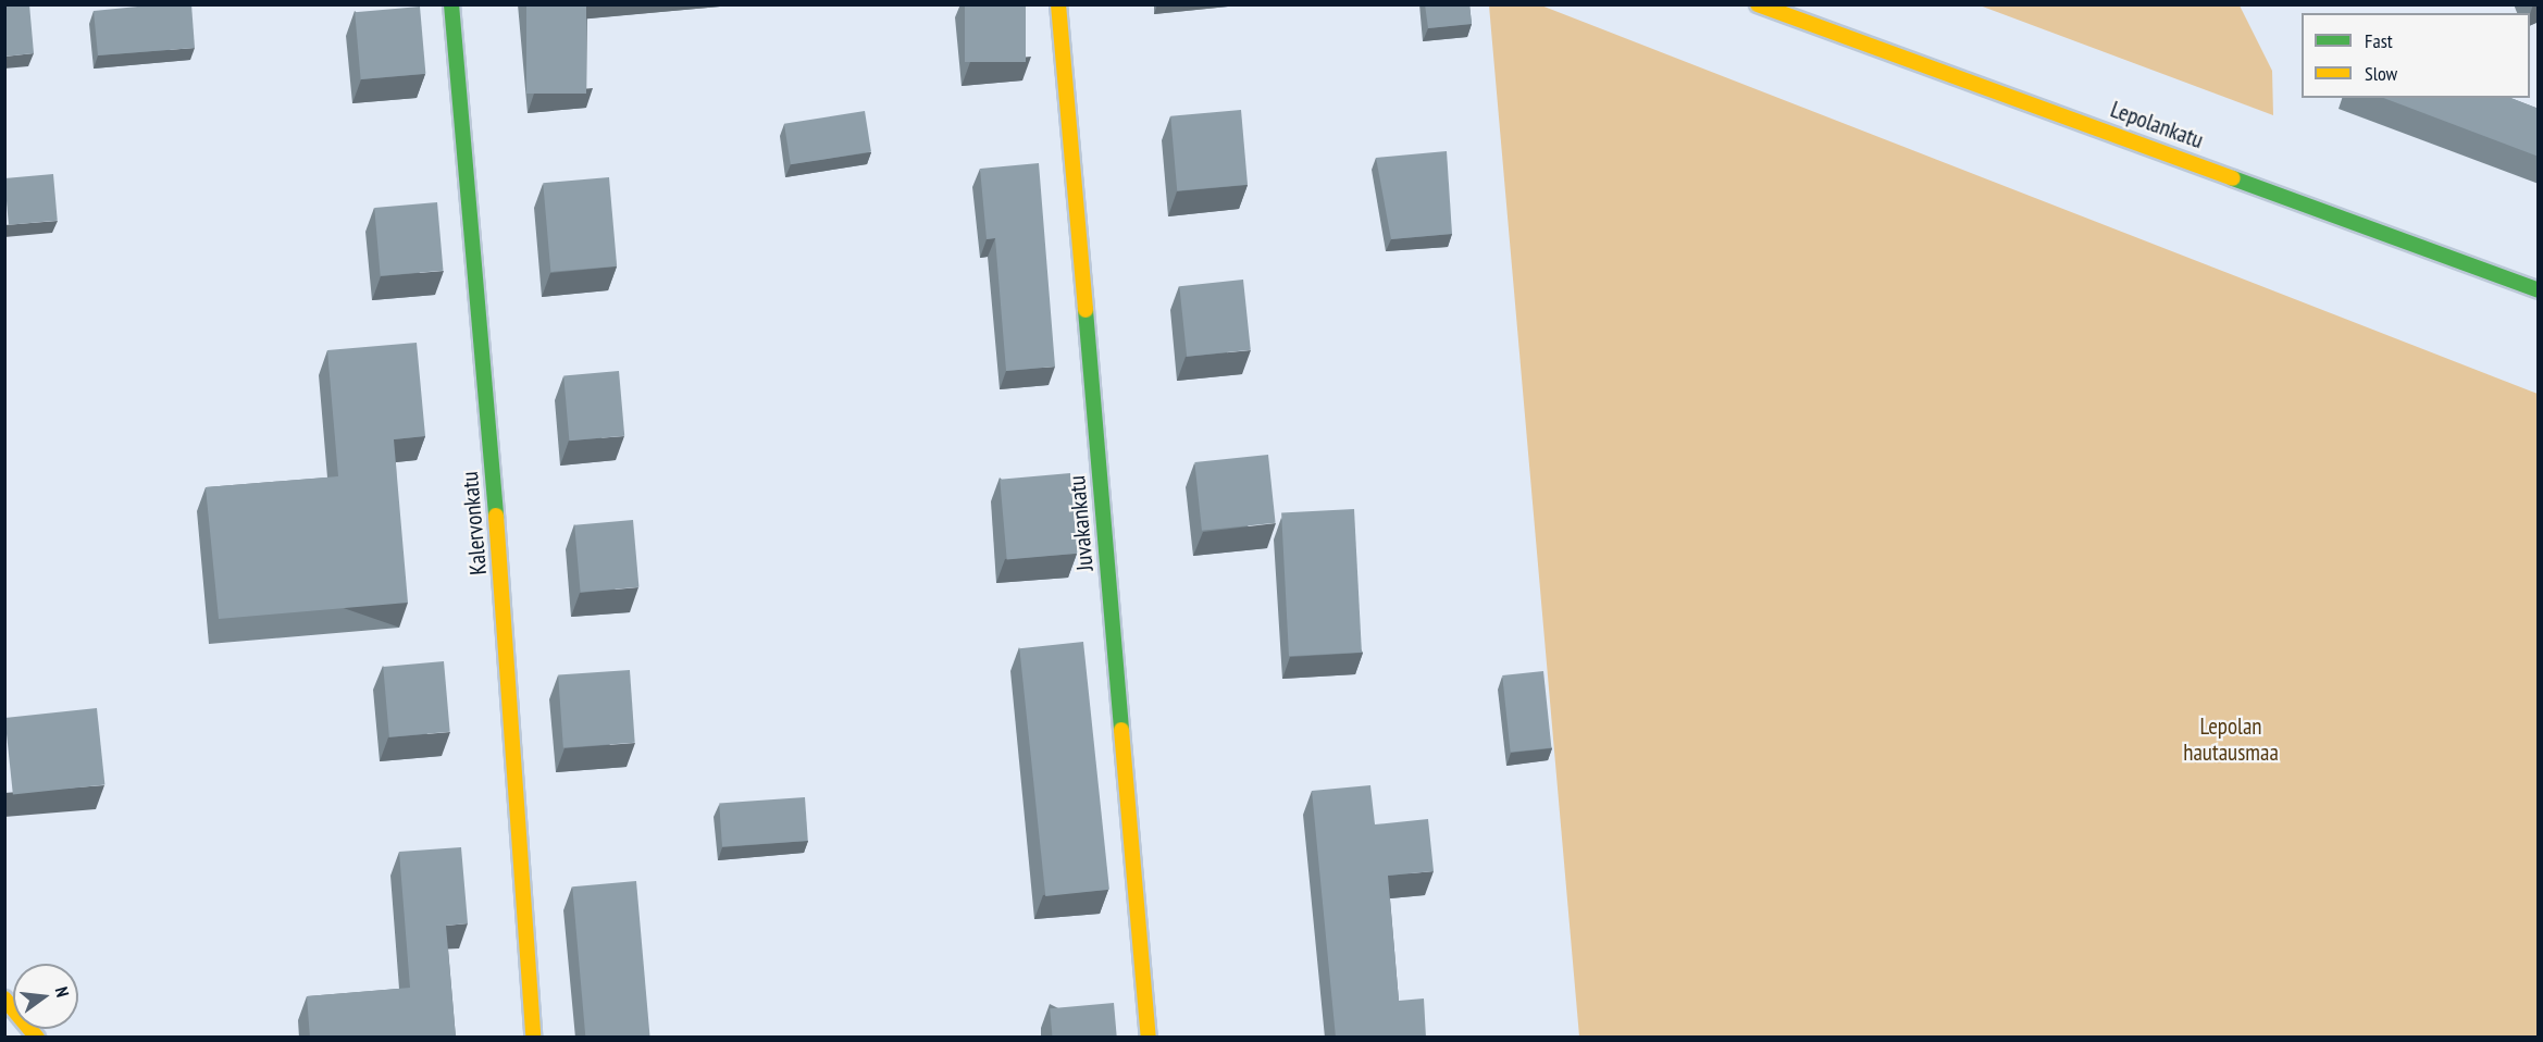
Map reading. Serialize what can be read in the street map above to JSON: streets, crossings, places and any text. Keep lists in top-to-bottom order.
{
  "streets": {
    "street": ["Lepolankatu", "Kalervonkatu", "Juvakankatu"]
  },
  "parks": ["Lepolan hautausmaa"],
  "legend": ["Fast", "Slow"],
  "north": "right"
}
